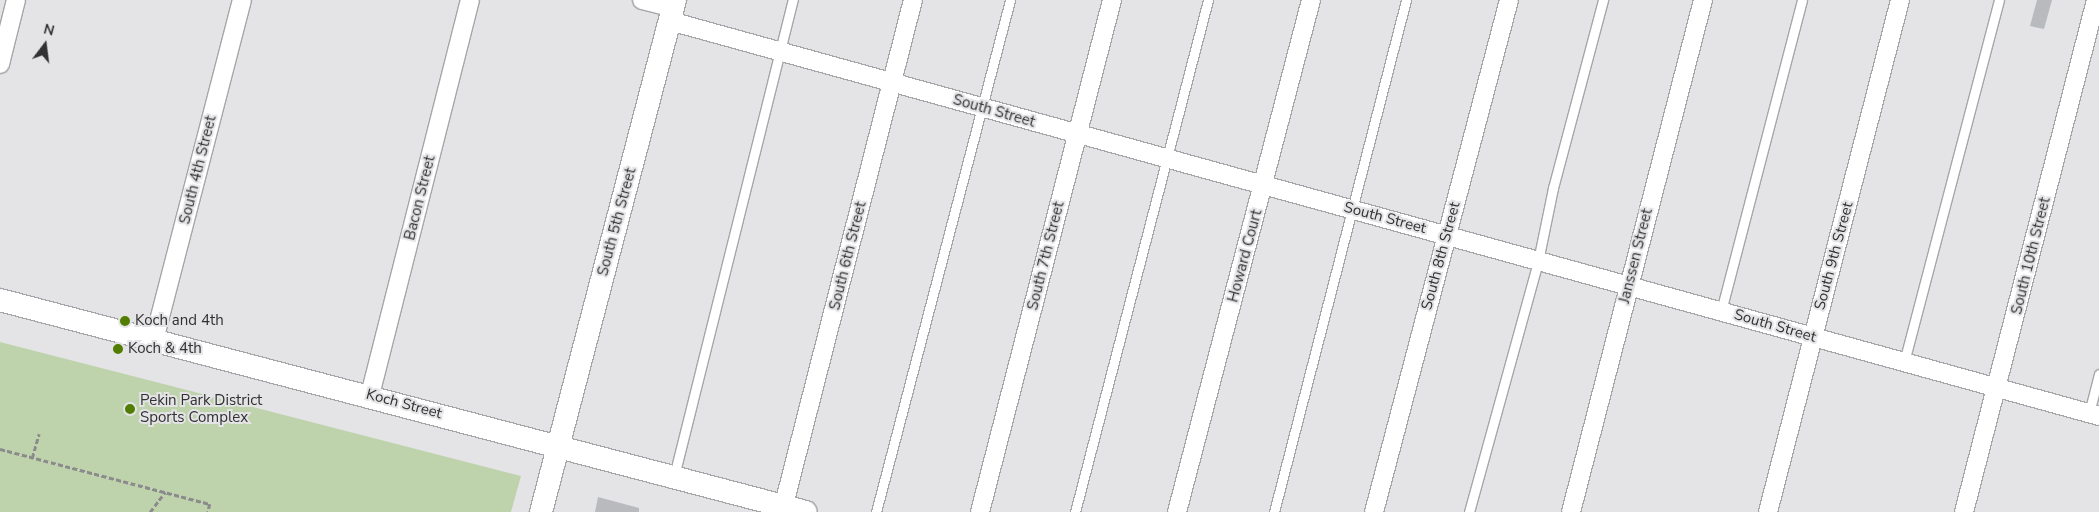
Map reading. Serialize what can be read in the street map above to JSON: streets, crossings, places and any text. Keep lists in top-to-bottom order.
{
  "streets": {
    "street": [
      "South Street",
      "South 4th Street",
      "Bacon Street",
      "South 5th Street",
      "South 6th Street",
      "South 7th Street",
      "Howard Court",
      "South 8th Street",
      "Janssen Street",
      "South 9th Street",
      "South 10th Street",
      "Koch Street"
    ]
  },
  "crossings": [
    ["South Street", "South 5th Street"],
    ["South Street", "South 6th Street"],
    ["South Street", "South 7th Street"],
    ["South Street", "Howard Court"],
    ["South Street", "South 8th Street"],
    ["South Street", "Janssen Street"],
    ["South Street", "South 9th Street"],
    ["South Street", "South 10th Street"],
    ["South 4th Street", "Koch Street"],
    ["Bacon Street", "Koch Street"],
    ["South 5th Street", "Koch Street"],
    ["South 6th Street", "Koch Street"]
  ],
  "places": ["Koch and 4th", "Koch & 4th", "Pekin Park District Sports Complex"],
  "north": "top"
}
